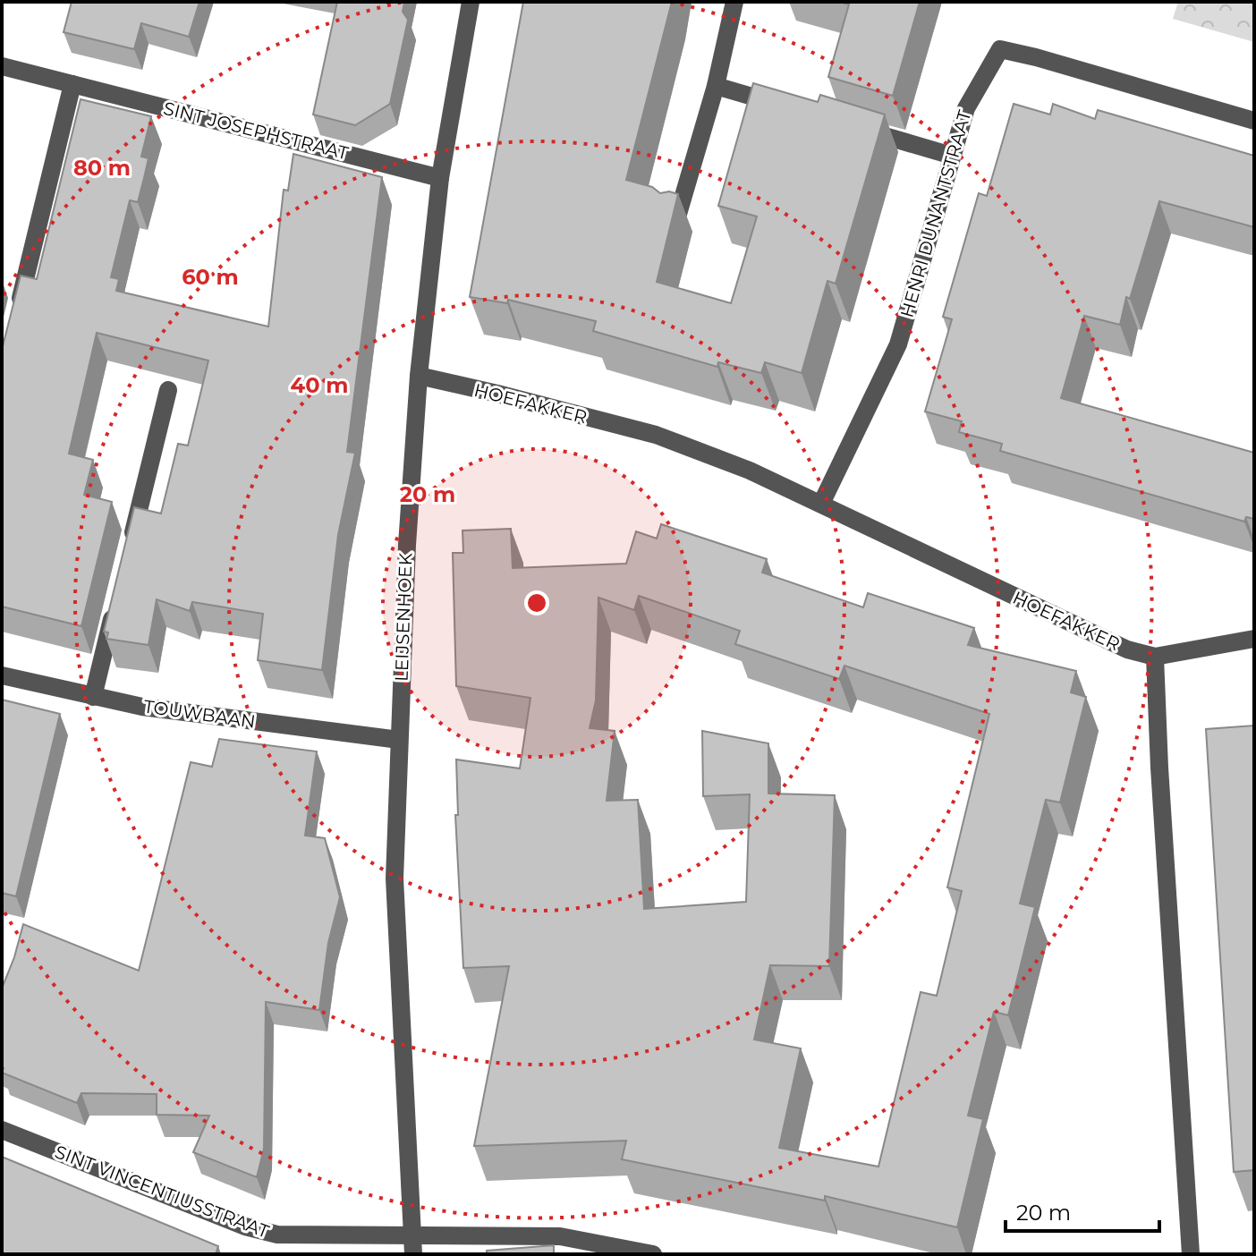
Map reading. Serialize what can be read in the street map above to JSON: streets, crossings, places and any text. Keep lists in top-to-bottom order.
{
  "streets": {
    "street": [
      "SINT JOSEPHSTRAAT",
      "HENRI DUNANTSTRAAT",
      "HOEFAKKER",
      "LEIJSENHOEK",
      "TOUWBAAN",
      "SINT VINCENTIUSSTRAAT"
    ]
  },
  "crossings": [
    ["SINT JOSEPHSTRAAT", "LEIJSENHOEK"],
    ["HENRI DUNANTSTRAAT", "HOEFAKKER"],
    ["HOEFAKKER", "LEIJSENHOEK"],
    ["LEIJSENHOEK", "TOUWBAAN"],
    ["LEIJSENHOEK", "SINT VINCENTIUSSTRAAT"]
  ],
  "scale_bar": "20 m",
  "rings": [
    "80 m",
    "60 m",
    "40 m",
    "20 m"
  ]
}
